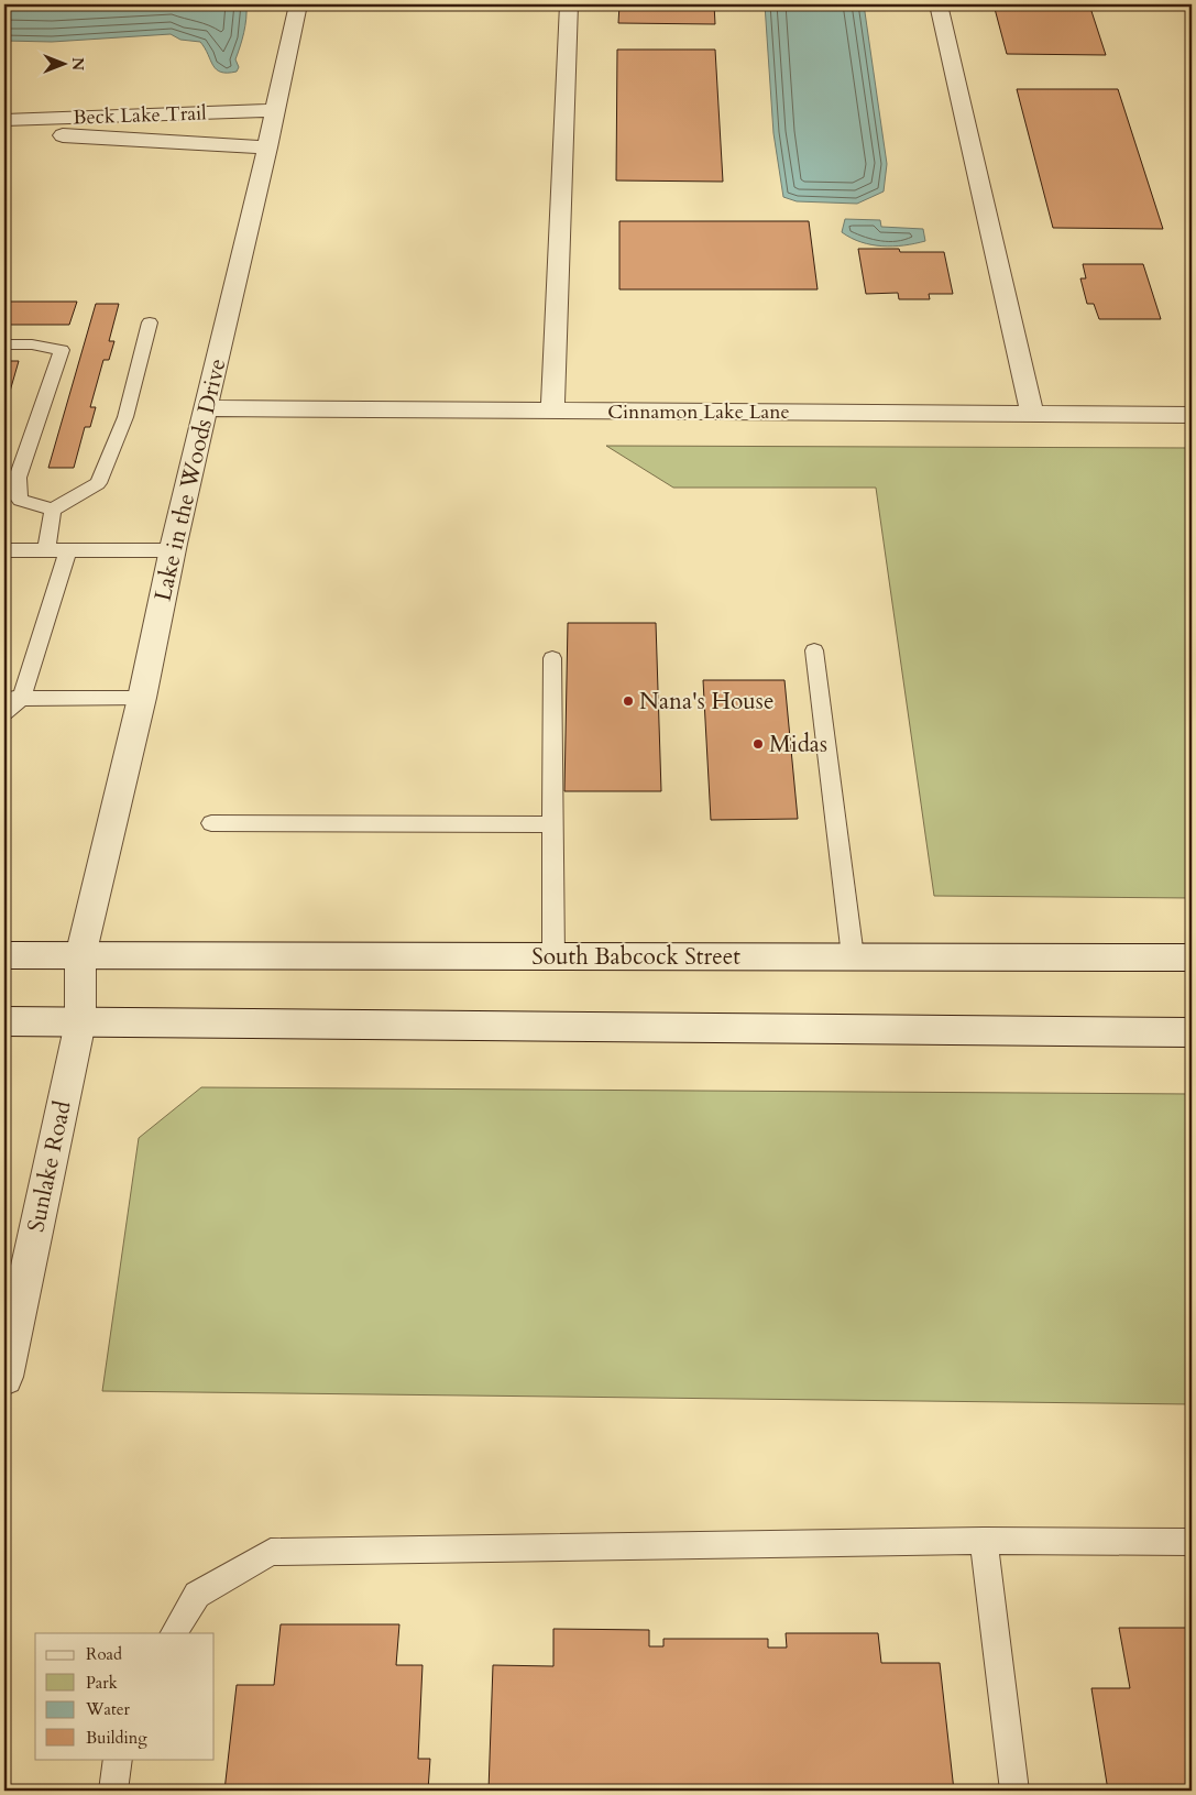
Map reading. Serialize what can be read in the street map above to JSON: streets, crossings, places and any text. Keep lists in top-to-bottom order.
{
  "streets": {
    "street": [
      "Beck Lake Trail",
      "Cinnamon Lake Lane",
      "Lake in the Woods Drive",
      "South Babcock Street",
      "Sunlake Road"
    ]
  },
  "crossings": [
    ["Beck Lake Trail", "Lake in the Woods Drive"],
    ["Cinnamon Lake Lane", "Lake in the Woods Drive"],
    ["Lake in the Woods Drive", "South Babcock Street"],
    ["Lake in the Woods Drive", "Sunlake Road"],
    ["South Babcock Street", "Sunlake Road"]
  ],
  "places": ["Nana's House", "Midas"],
  "legend": [
    "Road",
    "Park",
    "Water",
    "Building"
  ],
  "north": "right"
}
